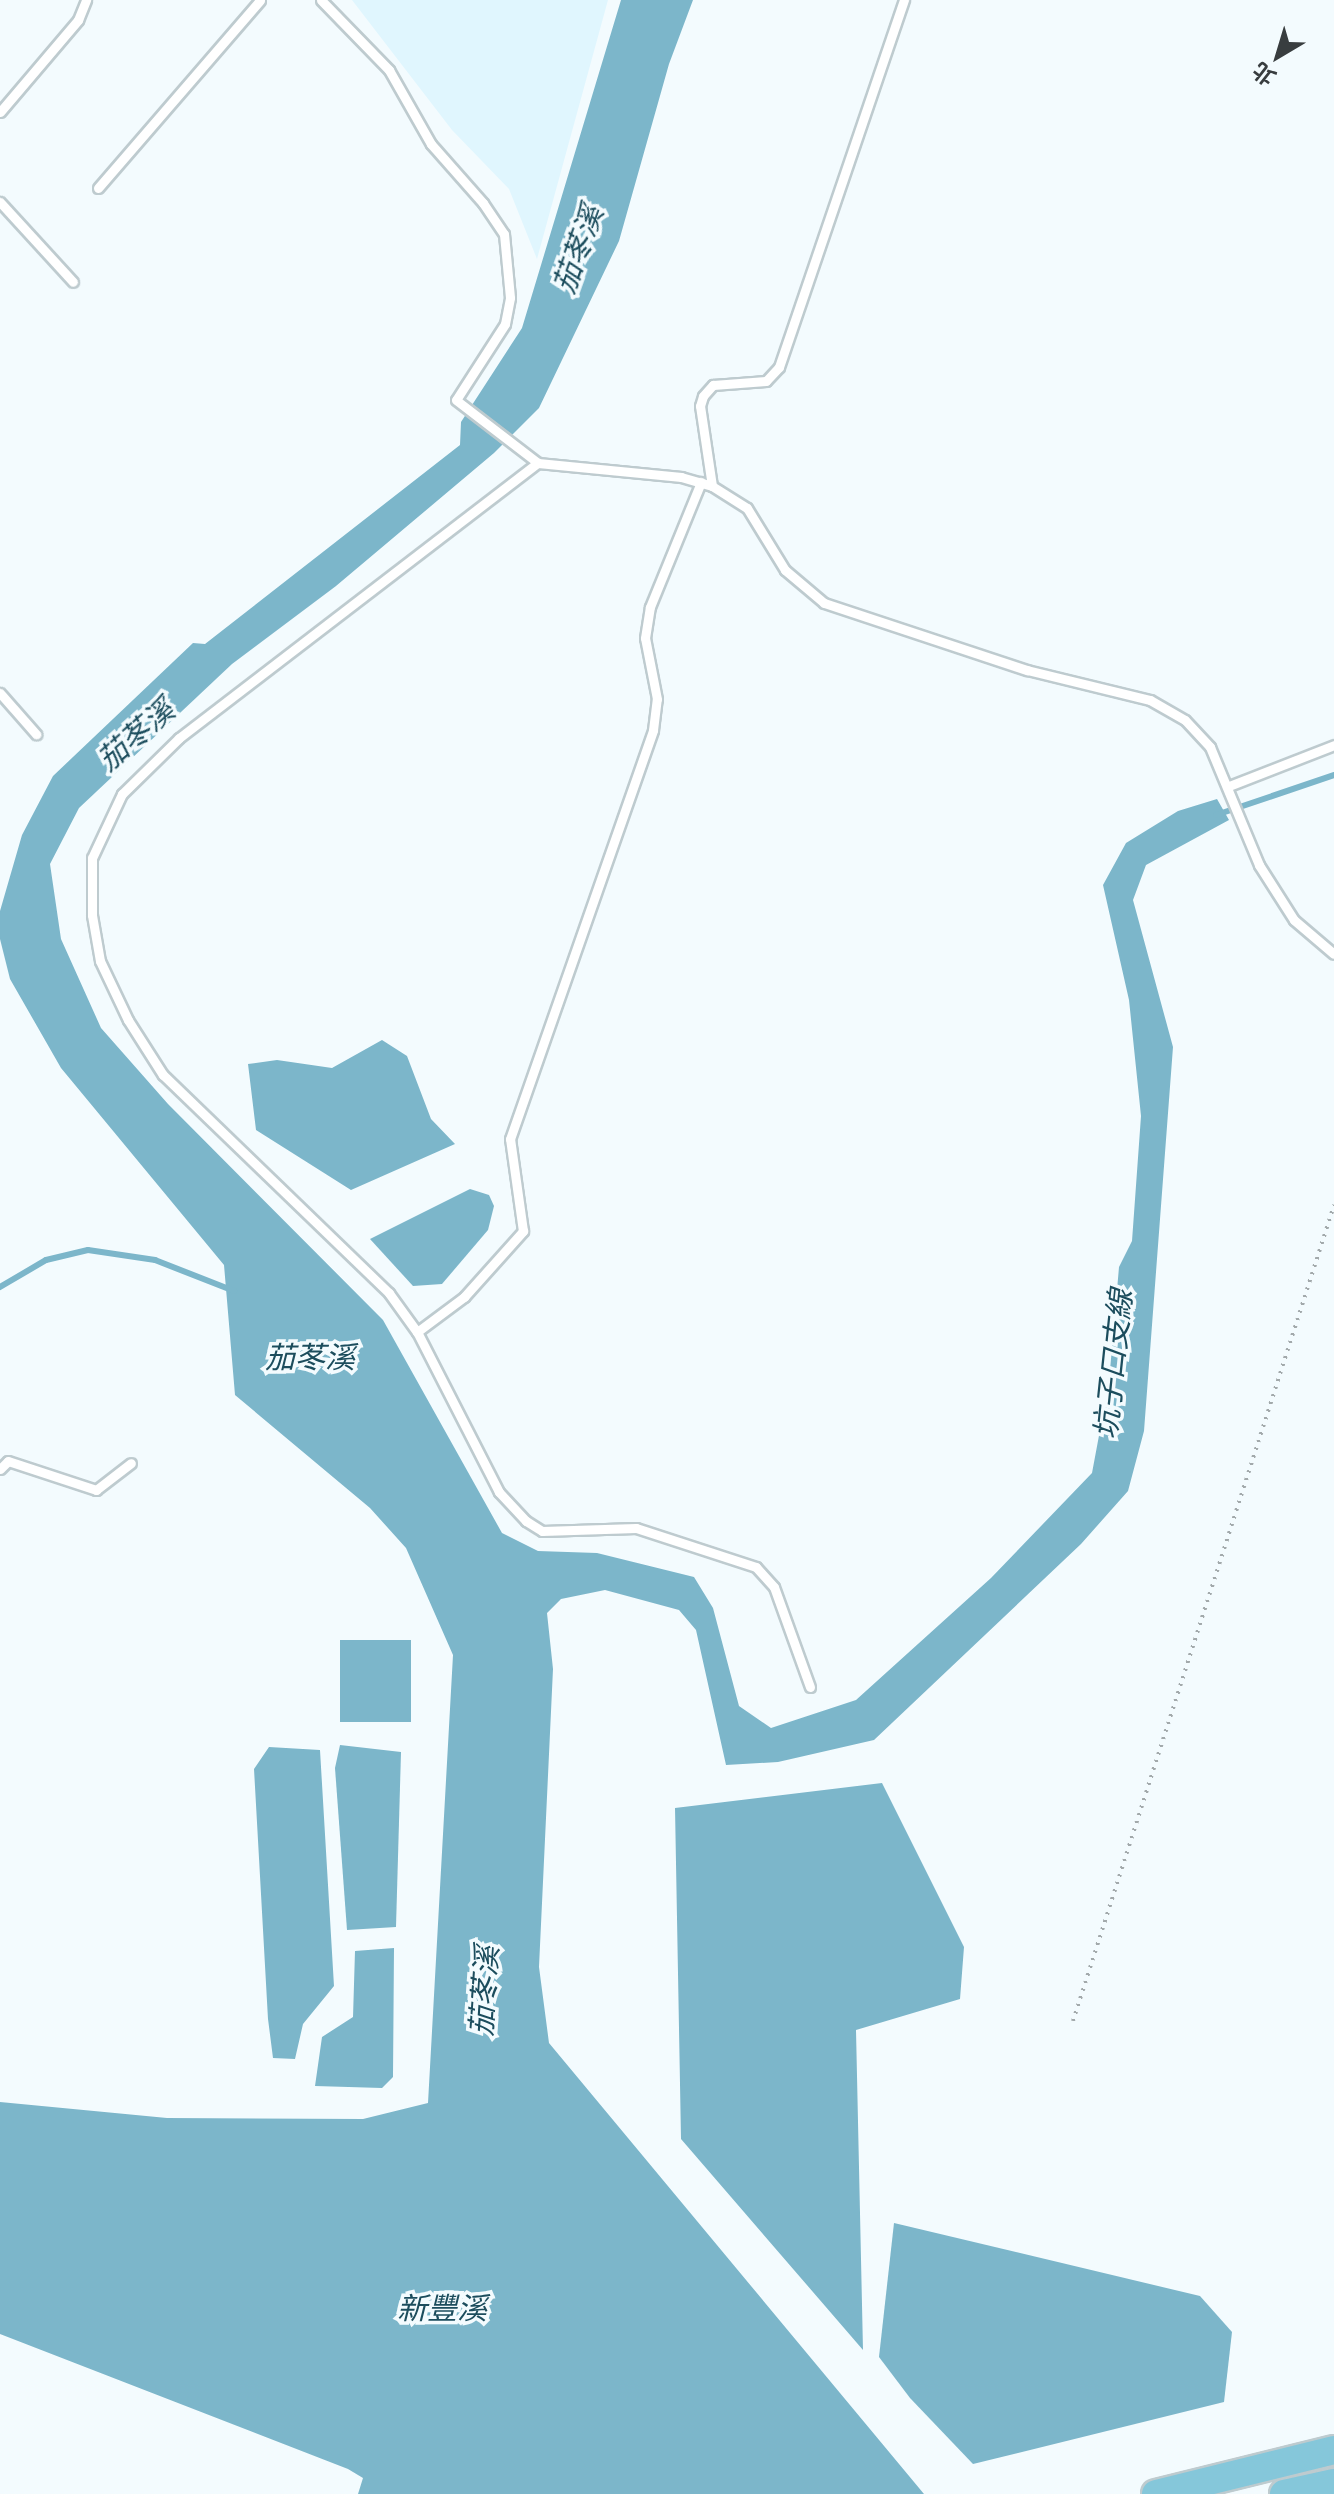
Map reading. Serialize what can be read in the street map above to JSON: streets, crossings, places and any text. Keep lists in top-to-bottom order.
{
  "water": ["茄苳溪", "坑子口支線", "新豐溪"],
  "north": "bottom left"
}
